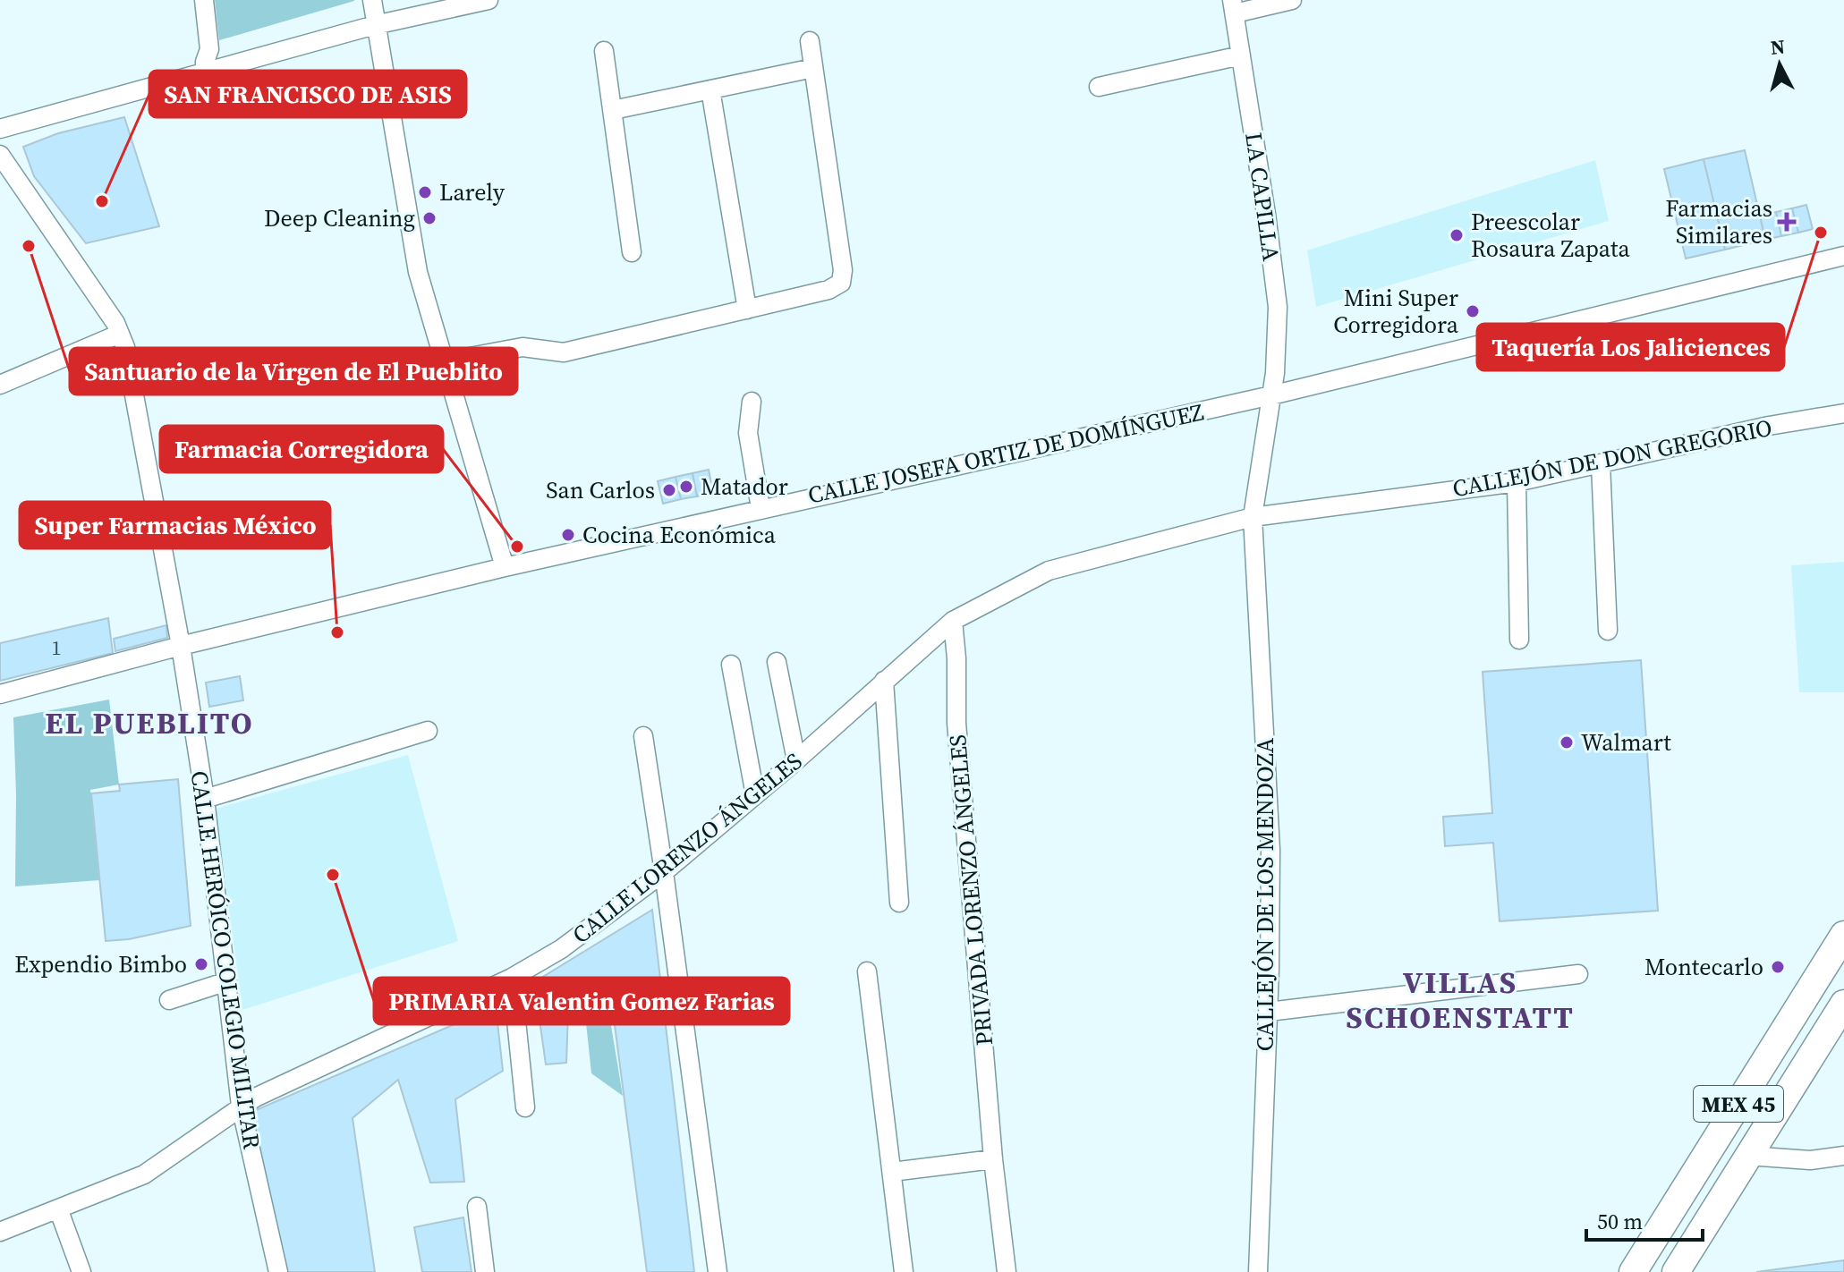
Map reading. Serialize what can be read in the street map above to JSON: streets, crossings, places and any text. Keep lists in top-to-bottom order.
{
  "streets": {
    "highway": ["MEX 45"],
    "street": [
      "LA CAPILLA",
      "CALLE JOSEFA ORTIZ DE DOMÍNGUEZ",
      "CALLEJÓN DE DON GREGORIO",
      "CALLE LORENZO ÁNGELES",
      "PRIVADA LORENZO ÁNGELES",
      "CALLEJÓN DE LOS MENDOZA",
      "CALLE HERÓICO COLEGIO MILITAR"
    ]
  },
  "crossings": [
    ["LA CAPILLA", "CALLE JOSEFA ORTIZ DE DOMÍNGUEZ"],
    ["CALLE JOSEFA ORTIZ DE DOMÍNGUEZ", "CALLE HERÓICO COLEGIO MILITAR"],
    ["CALLEJÓN DE DON GREGORIO", "CALLE LORENZO ÁNGELES"],
    ["CALLEJÓN DE DON GREGORIO", "CALLEJÓN DE LOS MENDOZA"],
    ["CALLE LORENZO ÁNGELES", "PRIVADA LORENZO ÁNGELES"],
    ["CALLE LORENZO ÁNGELES", "CALLEJÓN DE LOS MENDOZA"],
    ["CALLE LORENZO ÁNGELES", "CALLE HERÓICO COLEGIO MILITAR"]
  ],
  "districts": ["EL PUEBLITO", "VILLAS SCHOENSTATT"],
  "places": {
    "other": [
      "Larely",
      "SAN FRANCISCO DE ASIS",
      "Deep Cleaning",
      "Taquería Los Jaliciences",
      "Preescolar Rosaura Zapata",
      "Santuario de la Virgen de El Pueblito",
      "Mini Super Corregidora",
      "Matador",
      "San Carlos",
      "Cocina Económica",
      "Farmacia Corregidora",
      "Super Farmacias México",
      "Walmart",
      "PRIMARIA Valentin Gomez Farias",
      "Expendio Bimbo",
      "Montecarlo"
    ],
    "health": ["Farmacias Similares"]
  },
  "house_numbers": ["1"],
  "scale_bar": "50 m",
  "north": "top"
}
